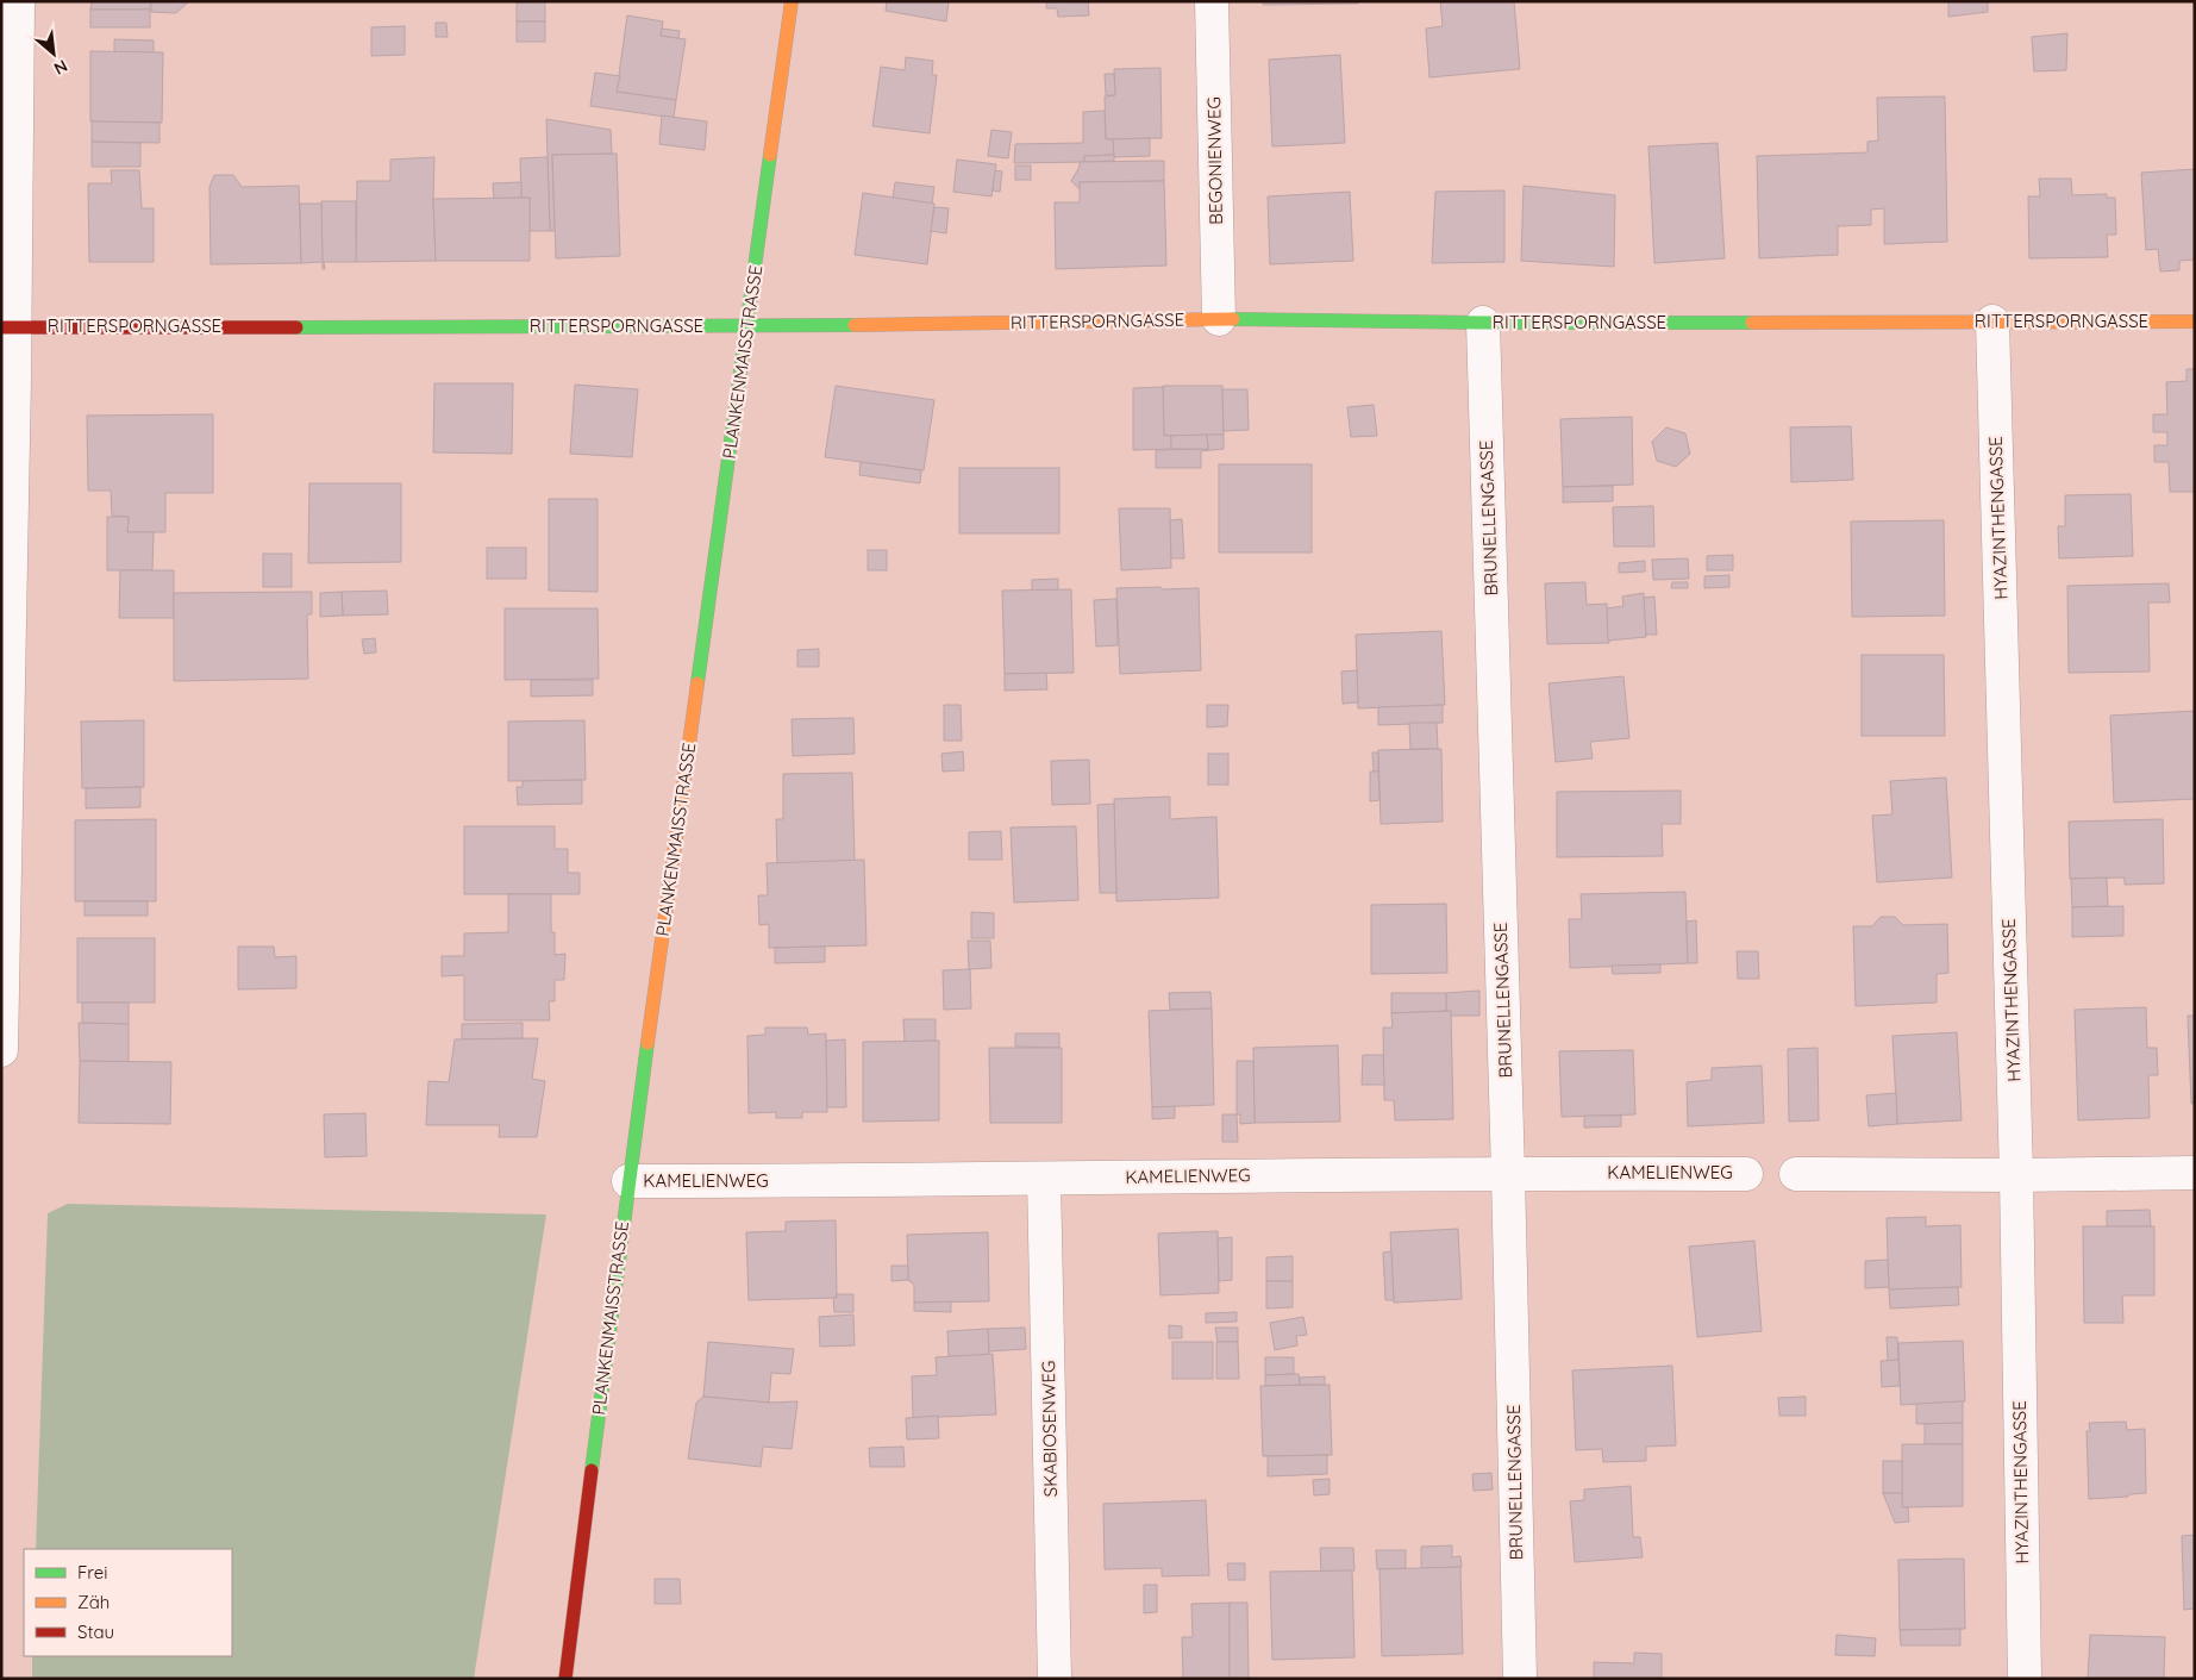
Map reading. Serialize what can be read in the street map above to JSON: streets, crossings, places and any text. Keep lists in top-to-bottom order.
{
  "streets": {
    "street": [
      "BEGONIENWEG",
      "RITTERSPORNGASSE",
      "PLANKENMAISSTRASSE",
      "BRUNELLENGASSE",
      "HYAZINTHENGASSE",
      "KAMELIENWEG",
      "SKABIOSENWEG"
    ]
  },
  "crossings": [
    ["BEGONIENWEG", "RITTERSPORNGASSE"],
    ["RITTERSPORNGASSE", "PLANKENMAISSTRASSE"],
    ["RITTERSPORNGASSE", "BRUNELLENGASSE"],
    ["RITTERSPORNGASSE", "HYAZINTHENGASSE"],
    ["PLANKENMAISSTRASSE", "KAMELIENWEG"],
    ["BRUNELLENGASSE", "KAMELIENWEG"],
    ["KAMELIENWEG", "SKABIOSENWEG"]
  ],
  "legend": ["Frei", "Zäh", "Stau"],
  "north": "bottom right"
}
